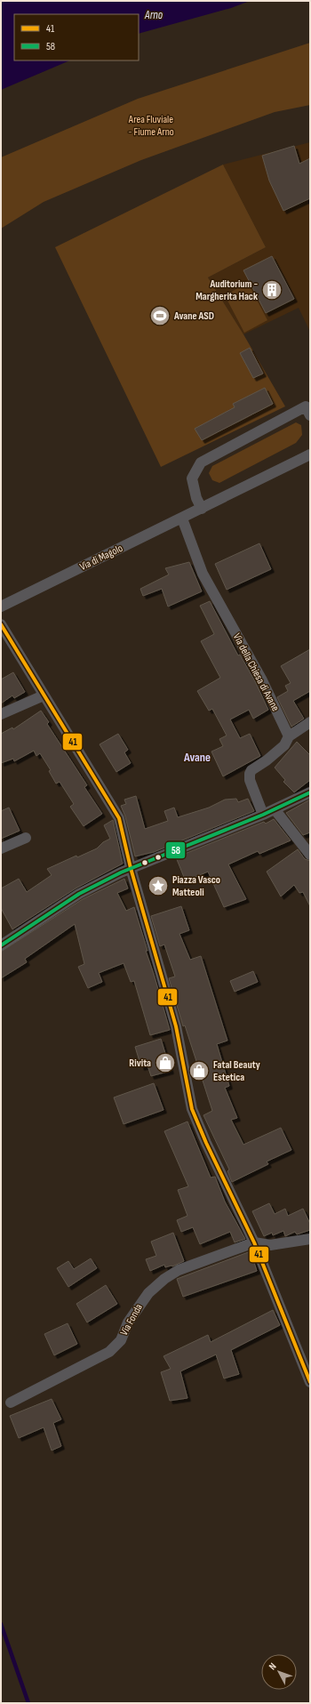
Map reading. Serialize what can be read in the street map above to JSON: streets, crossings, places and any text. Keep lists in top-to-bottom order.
{
  "streets": {
    "street": ["Via di Magolo", "Via della Chiesa di Avane", "Via Fonda"]
  },
  "crossings": [
    ["Via di Magolo", "Via della Chiesa di Avane"]
  ],
  "districts": ["Avane"],
  "water": ["Arno"],
  "parks": ["Area Fluviale - Fiume Arno"],
  "places": {
    "building": ["Auditorium - Margherita Hack"],
    "sports": ["Avane ASD"],
    "place": ["Piazza Vasco Matteoli"],
    "shop": ["Rivita", "Fatal Beauty Estetica"]
  },
  "lines": ["transit line 41", "transit line 58"],
  "legend": ["41", "58"],
  "north": "top left"
}
